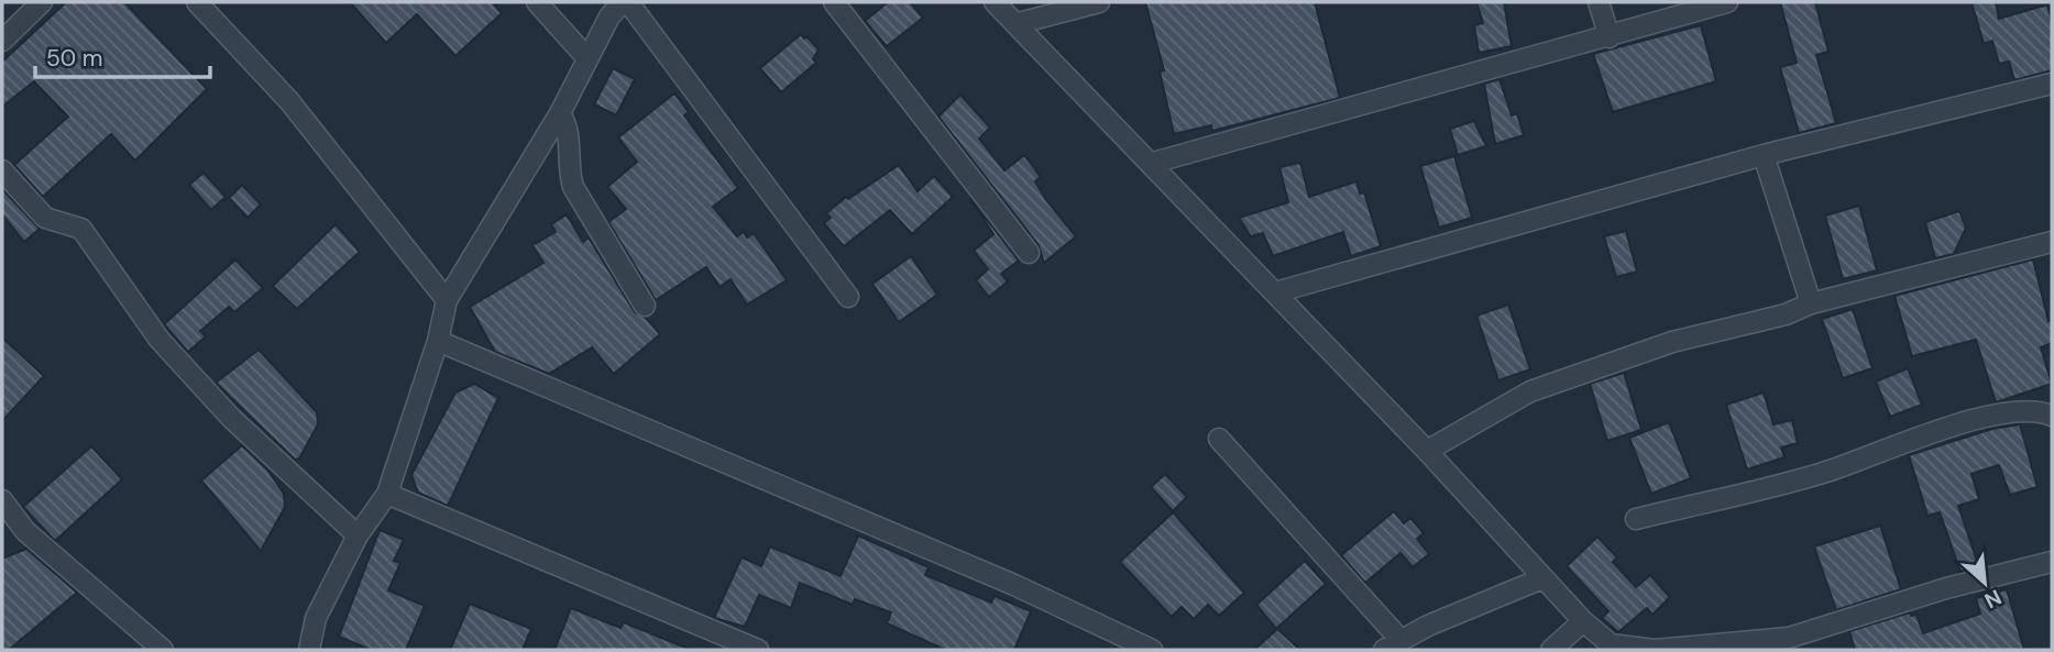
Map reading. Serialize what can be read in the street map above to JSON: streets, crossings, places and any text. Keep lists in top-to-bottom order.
{
  "scale_bar": "50 m",
  "north": "bottom right"
}
